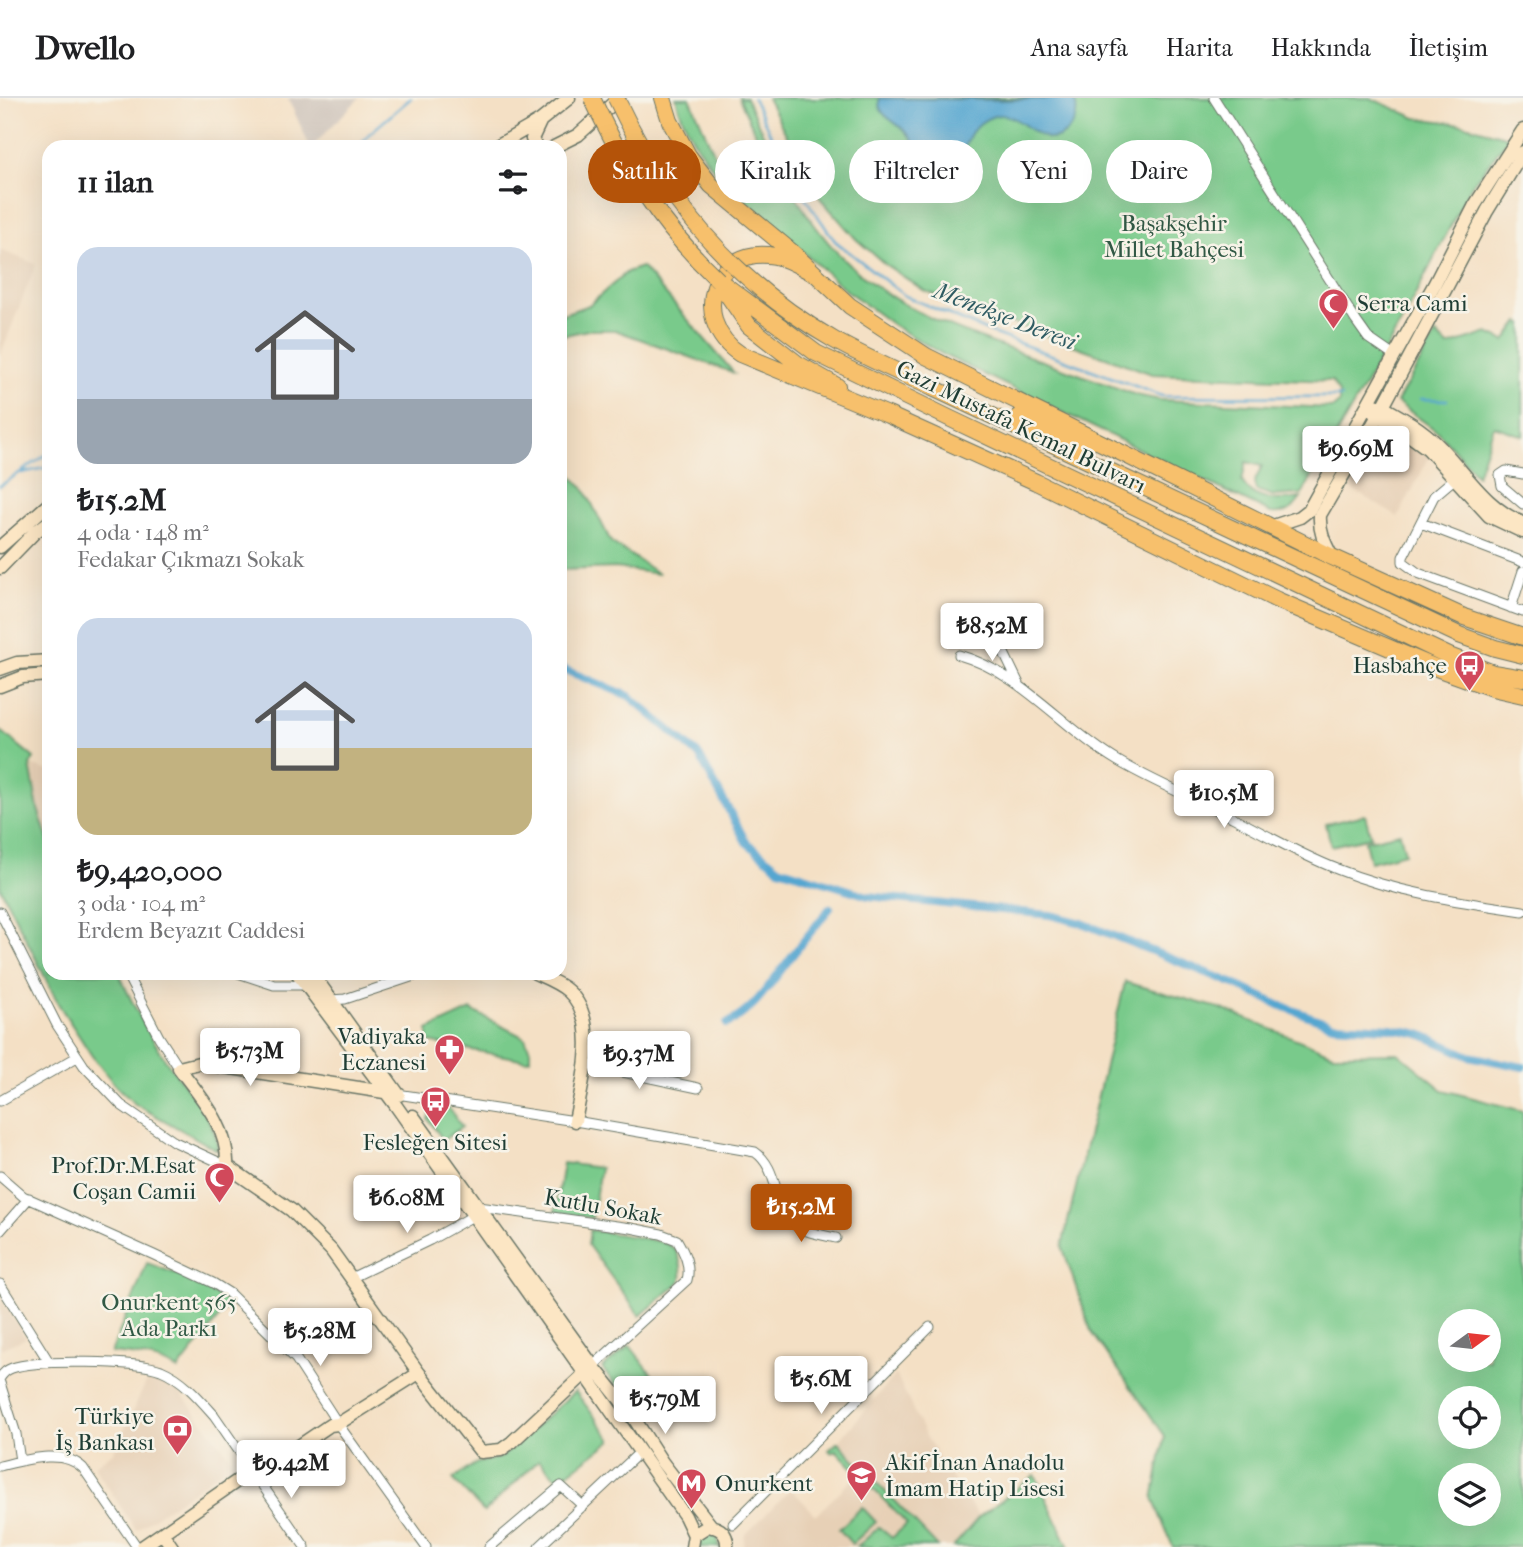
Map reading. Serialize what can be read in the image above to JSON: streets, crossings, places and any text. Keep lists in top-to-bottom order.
{
  "streets": {
    "highway": ["Gazi Mustafa Kemal Bulvarı"],
    "street": ["Kutlu Sokak"]
  },
  "water": ["Menekşe Deresi"],
  "parks": ["Başakşehir Millet Bahçesi", "Onurkent 565 Ada Parkı"],
  "places": {
    "mosque": ["Serra Cami", "Prof.Dr.M.Esat Coşan Camii"],
    "bus stop": ["Hasbahçe", "Fesleğen Sitesi"],
    "pharmacy": ["Vadiyaka Eczanesi"],
    "bank": ["Türkiye İş Bankası"],
    "school or university": ["Akif İnan Anadolu İmam Hatip Lisesi"],
    "metro station": ["Onurkent"]
  },
  "north": "right",
  "page": {
    "header": "Dwello",
    "nav": [
      "Ana sayfa",
      "Harita",
      "Hakkında",
      "İletişim"
    ],
    "chip": [
      "Satılık",
      "Kiralık",
      "Filtreler",
      "Yeni",
      "Daire"
    ],
    "heading": "11 ilan",
    "list": [
      {
        "name": "₺15.2M",
        "note": "4 oda · 148 m² · Fedakar Çıkmazı Sokak"
      },
      {
        "name": "₺9,420,000",
        "note": "3 oda · 104 m² · Erdem Beyazıt Caddesi"
      }
    ],
    "price": [
      "₺9.69M",
      "₺8.52M",
      "₺10.5M",
      "₺5.73M",
      "₺9.37M",
      "₺6.08M",
      "₺15.2M",
      "₺5.28M",
      "₺5.6M",
      "₺5.79M",
      "₺9.42M"
    ]
  }
}
